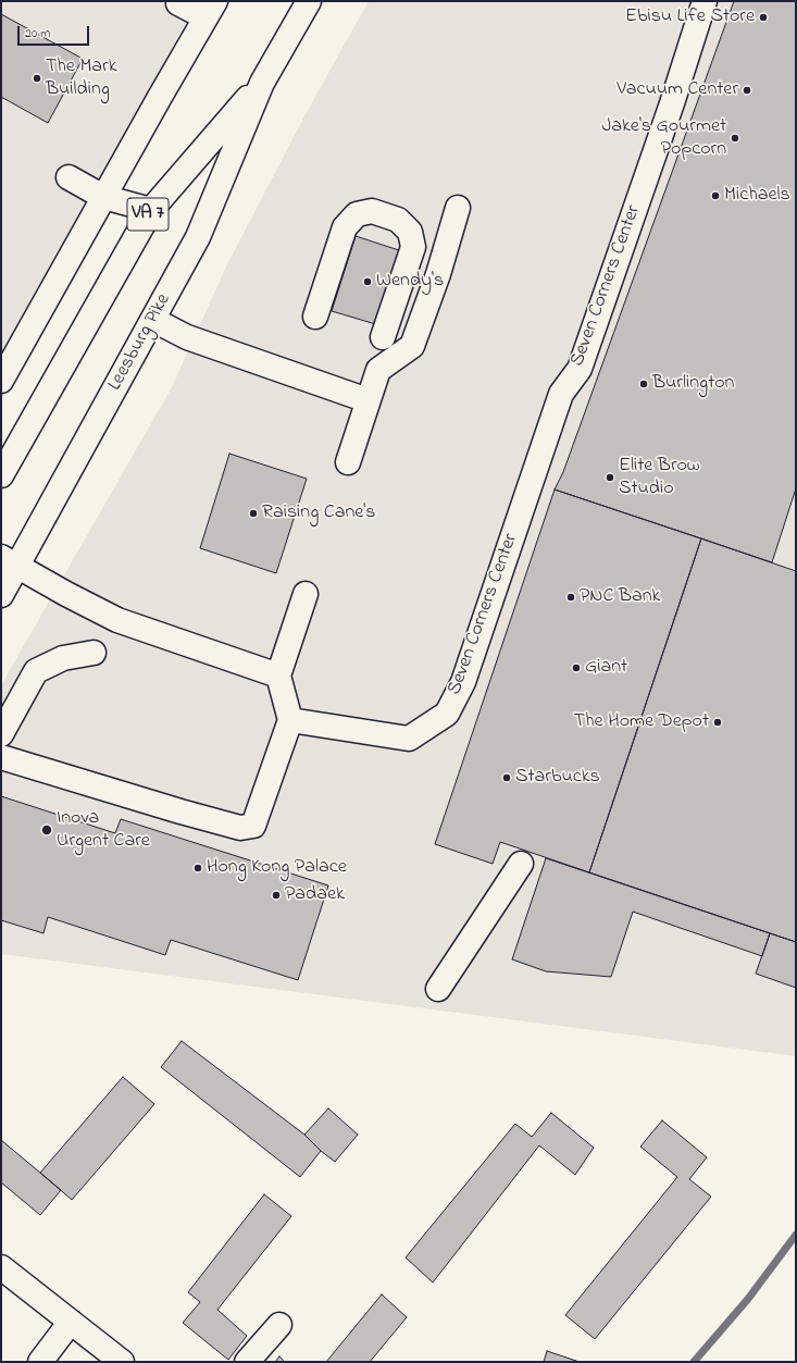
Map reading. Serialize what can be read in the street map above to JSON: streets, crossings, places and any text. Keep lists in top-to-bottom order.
{
  "streets": {
    "main road": ["VA 7", "Seven Corners Center", "Leesburg Pike"]
  },
  "places": [
    "Ebisu Life Store",
    "The Mark Building",
    "Vacuum Center",
    "Jake's Gourmet Popcorn",
    "Michaels",
    "Wendy's",
    "Burlington",
    "Elite Brow Studio",
    "Raising Cane's",
    "PNC Bank",
    "Giant",
    "The Home Depot",
    "Starbucks",
    "Inova Urgent Care",
    "Hong Kong Palace",
    "Padaek"
  ],
  "scale_bar": "20 m"
}
